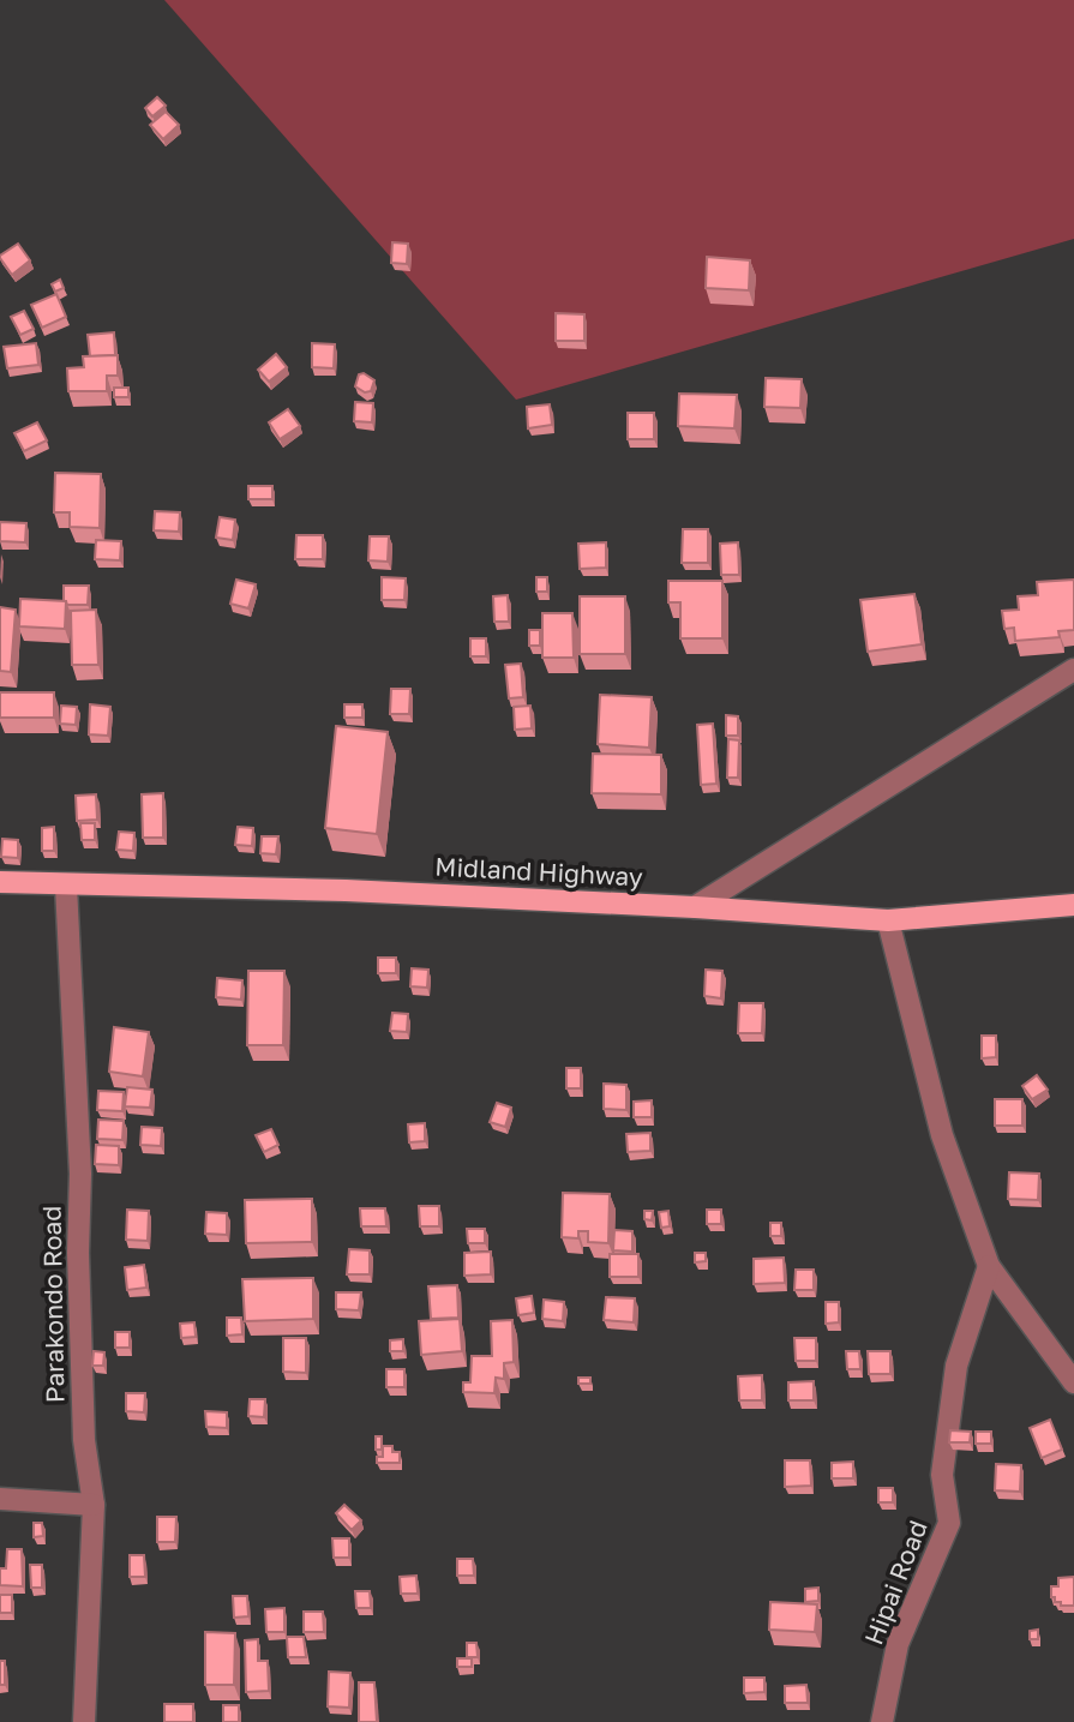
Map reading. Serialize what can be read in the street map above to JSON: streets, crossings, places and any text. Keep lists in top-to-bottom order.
{
  "streets": {
    "main road": ["Midland Highway"],
    "street": ["Parakondo Road", "Hipai Road"]
  },
  "crossings": [
    ["Midland Highway", "Parakondo Road"]
  ]
}
